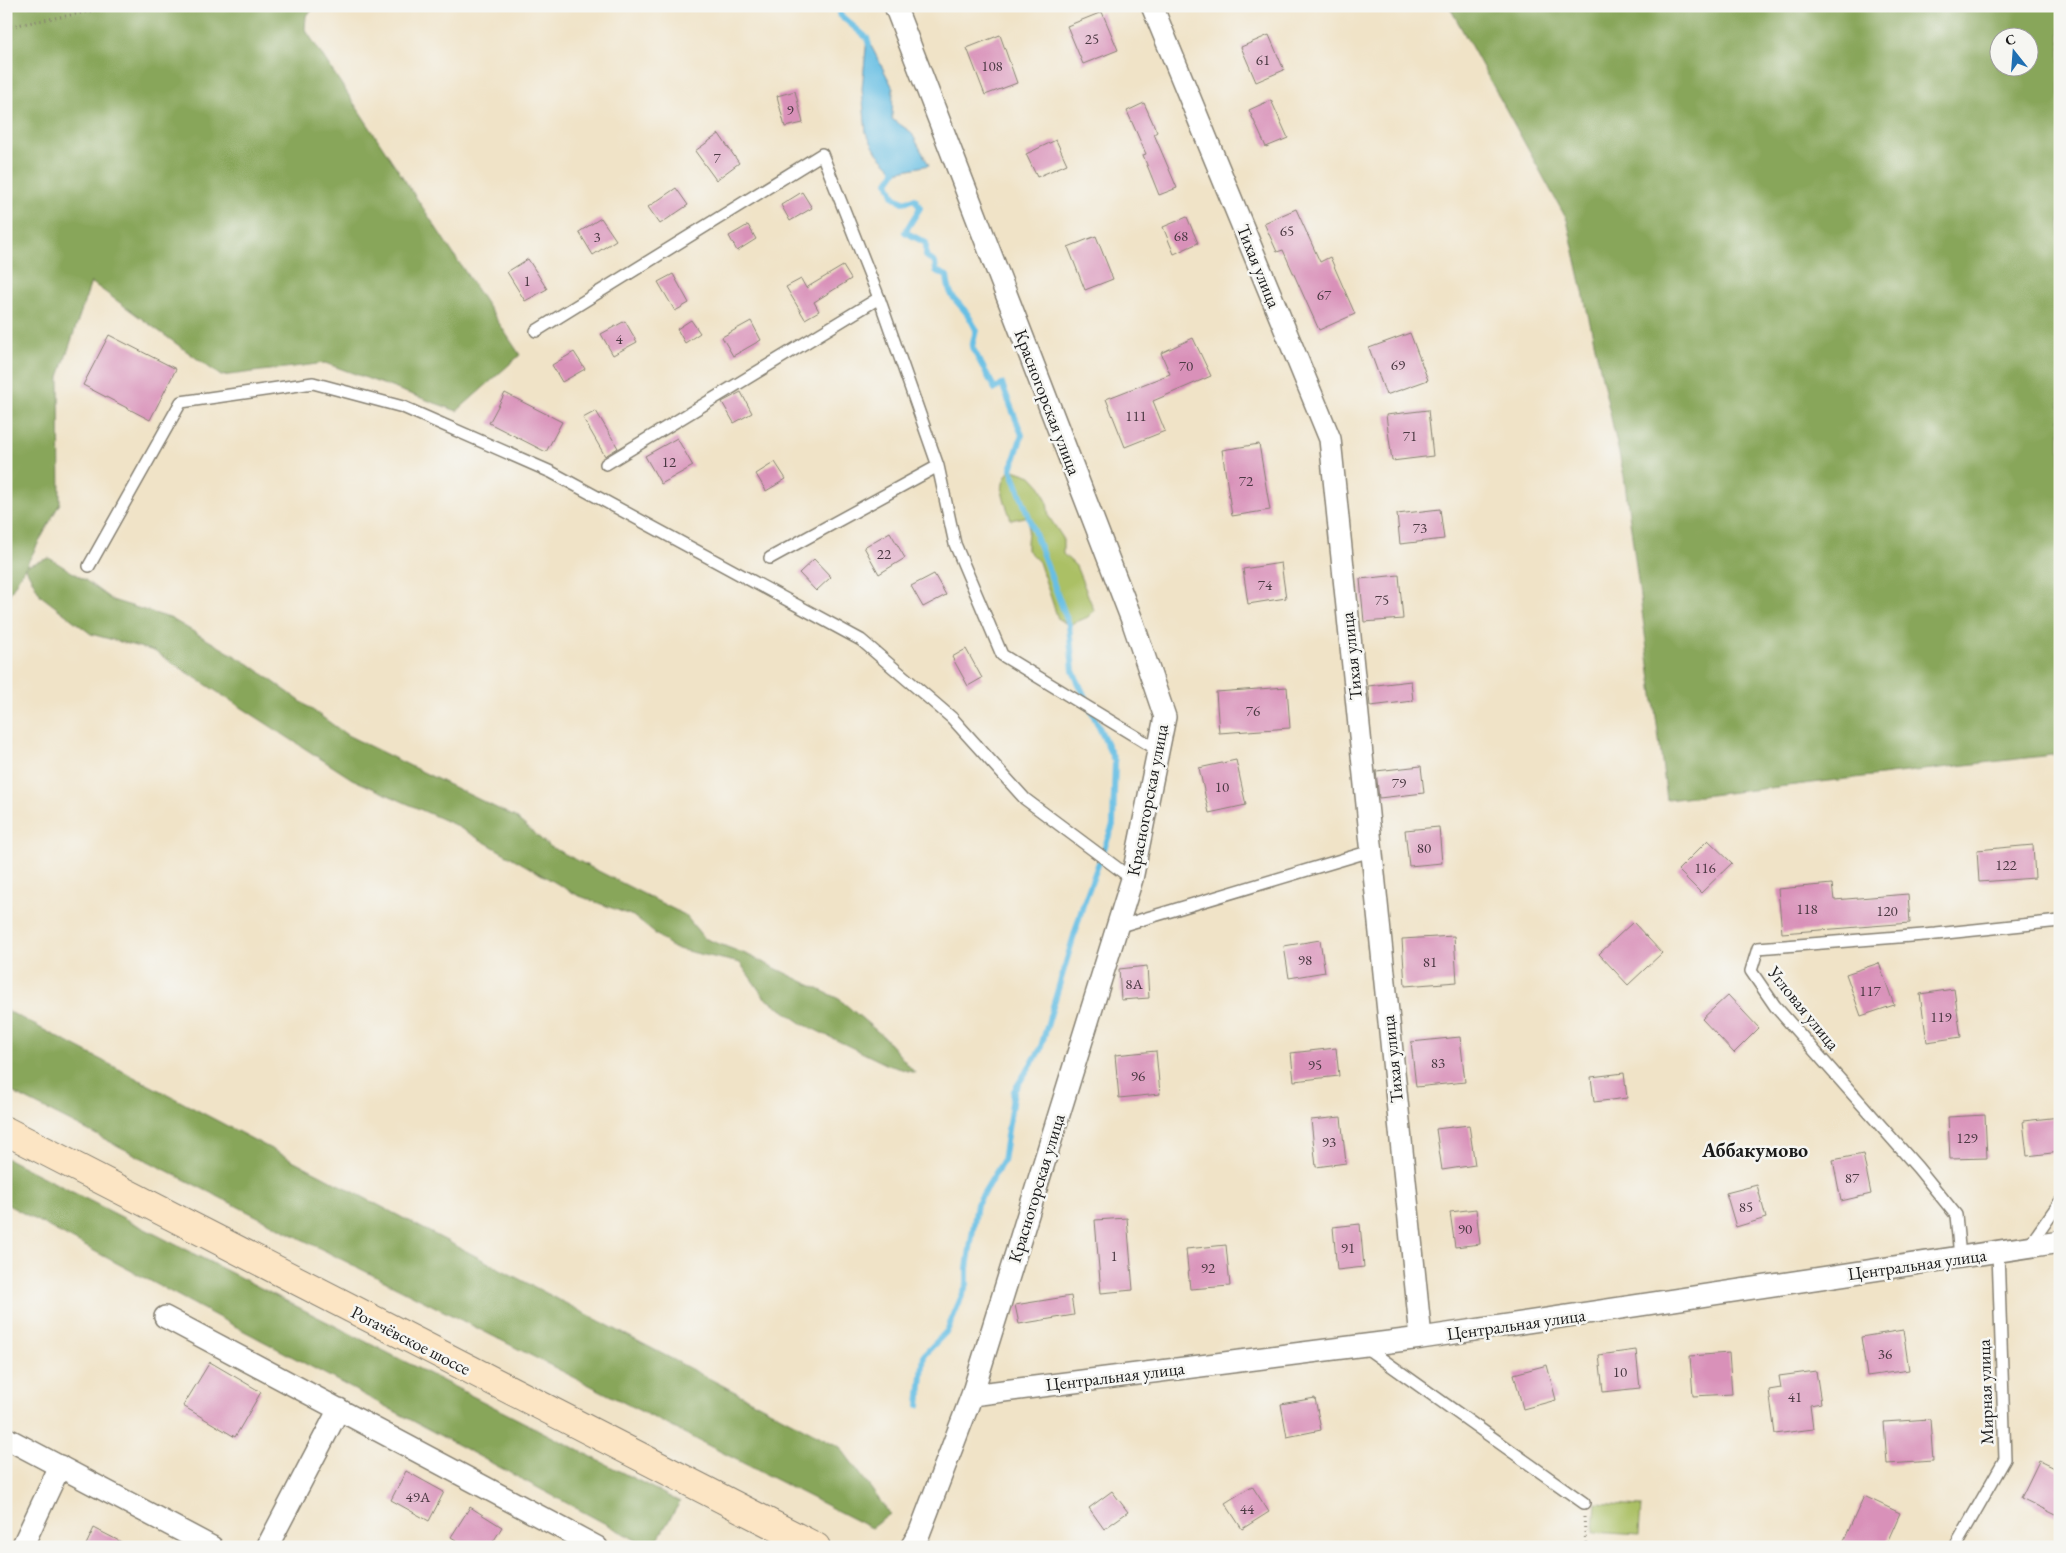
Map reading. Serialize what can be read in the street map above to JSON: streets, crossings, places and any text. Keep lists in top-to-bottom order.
{
  "streets": {
    "main road": ["Рогачёвское шоссе"],
    "street": ["Тихая улица", "Красногорская улица", "Центральная улица"],
    "lane": ["Угловая улица", "Мирная улица"]
  },
  "crossings": [
    ["Тихая улица", "Центральная улица"],
    ["Красногорская улица", "Центральная улица"],
    ["Угловая улица", "Центральная улица"],
    ["Центральная улица", "Мирная улица"]
  ],
  "districts": ["Аббакумово"],
  "house_numbers": [
    "25",
    "61",
    "108",
    "9",
    "7",
    "65",
    "68",
    "3",
    "1",
    "67",
    "4",
    "69",
    "70",
    "111",
    "71",
    "12",
    "72",
    "73",
    "22",
    "74",
    "75",
    "76",
    "79",
    "10",
    "80",
    "122",
    "116",
    "118",
    "120",
    "98",
    "81",
    "8А",
    "117",
    "119",
    "83",
    "95",
    "96",
    "129",
    "93",
    "87",
    "85",
    "90",
    "91",
    "1",
    "92",
    "36",
    "10",
    "41",
    "49А",
    "44"
  ],
  "north": "top"
}
